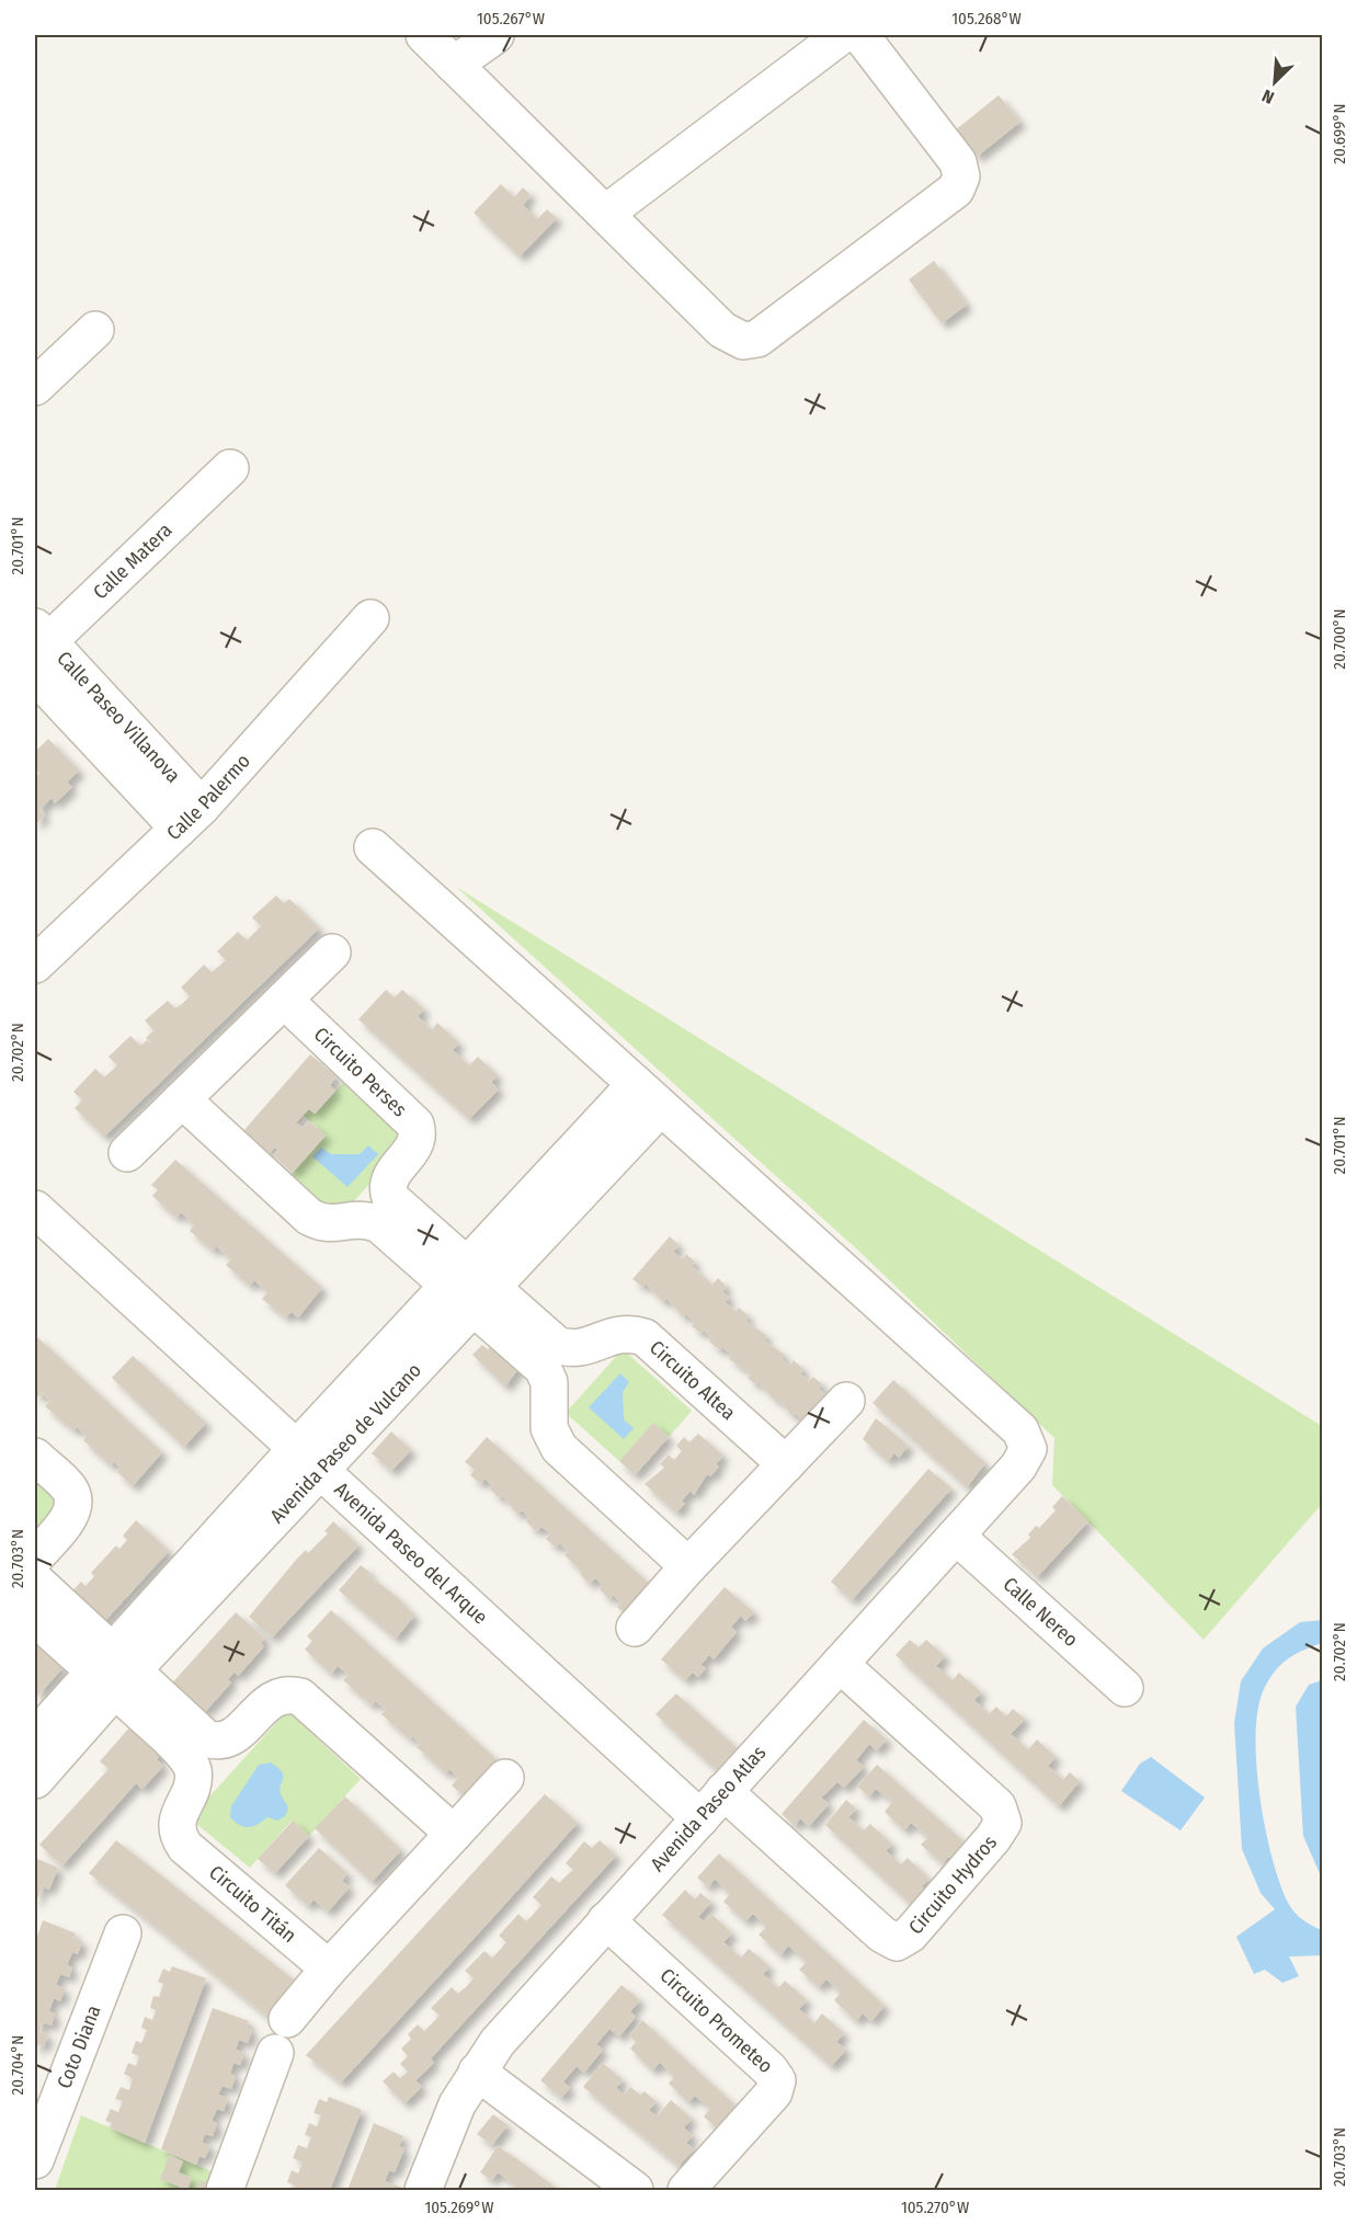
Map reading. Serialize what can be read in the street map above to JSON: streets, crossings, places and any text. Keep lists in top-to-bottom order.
{
  "streets": {
    "street": [
      "Calle Matera",
      "Calle Paseo Villanova",
      "Calle Palermo",
      "Circuito Perses",
      "Circuito Altea",
      "Avenida Paseo de Vulcano",
      "Avenida Paseo del Arque",
      "Calle Nereo",
      "Avenida Paseo Atlas",
      "Circuito Hydros",
      "Circuito Titán",
      "Circuito Prometeo",
      "Coto Diana"
    ]
  },
  "crossings": [
    ["Calle Matera", "Calle Paseo Villanova"],
    ["Calle Paseo Villanova", "Calle Palermo"],
    ["Circuito Perses", "Circuito Altea"],
    ["Circuito Perses", "Avenida Paseo de Vulcano"],
    ["Circuito Altea", "Avenida Paseo de Vulcano"],
    ["Avenida Paseo de Vulcano", "Avenida Paseo del Arque"],
    ["Avenida Paseo de Vulcano", "Avenida Paseo Atlas"],
    ["Avenida Paseo de Vulcano", "Circuito Titán"],
    ["Avenida Paseo del Arque", "Avenida Paseo Atlas"],
    ["Calle Nereo", "Avenida Paseo Atlas"],
    ["Avenida Paseo Atlas", "Circuito Hydros"],
    ["Avenida Paseo Atlas", "Circuito Prometeo"]
  ],
  "north": "bottom left",
  "coordinates": [
    "105.267°W",
    "105.268°W",
    "20.699°N",
    "20.701°N",
    "20.700°N",
    "20.702°N",
    "20.703°N",
    "20.704°N",
    "105.269°W",
    "105.270°W"
  ]
}
